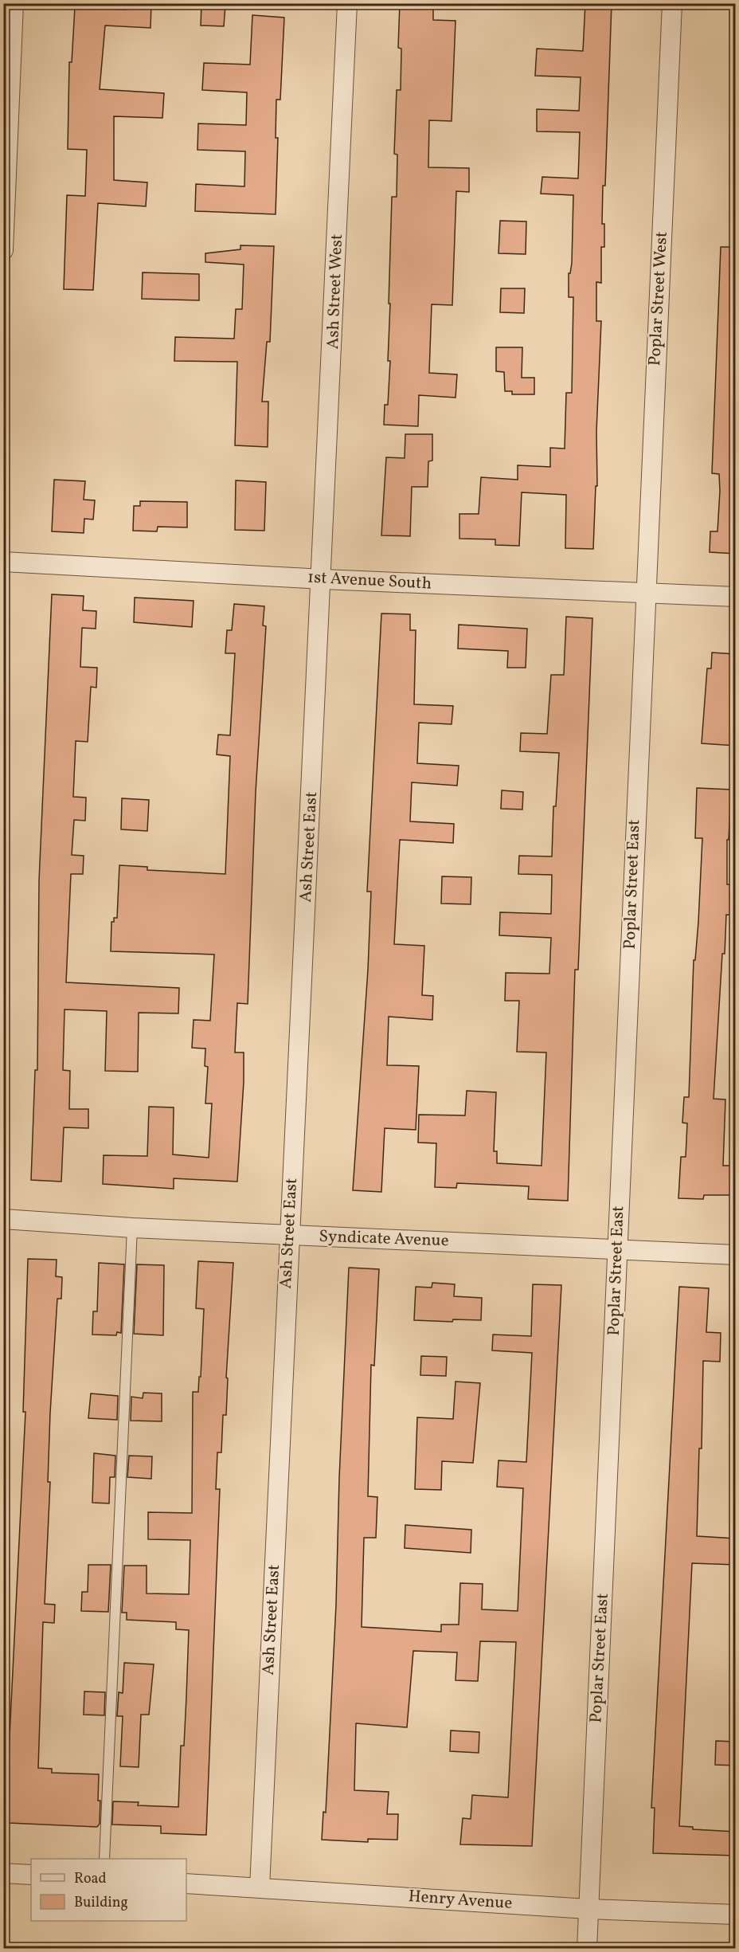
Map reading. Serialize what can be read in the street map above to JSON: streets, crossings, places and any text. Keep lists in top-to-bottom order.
{
  "streets": {
    "street": [
      "Ash Street West",
      "Poplar Street West",
      "1st Avenue South",
      "Ash Street East",
      "Poplar Street East",
      "Syndicate Avenue",
      "Henry Avenue"
    ]
  },
  "crossings": [
    ["Ash Street West", "1st Avenue South"],
    ["Ash Street West", "Ash Street East"],
    ["Poplar Street West", "1st Avenue South"],
    ["Poplar Street West", "Poplar Street East"],
    ["1st Avenue South", "Ash Street East"],
    ["1st Avenue South", "Poplar Street East"],
    ["Ash Street East", "Syndicate Avenue"],
    ["Ash Street East", "Henry Avenue"],
    ["Poplar Street East", "Syndicate Avenue"],
    ["Poplar Street East", "Henry Avenue"]
  ],
  "legend": ["Road", "Building"]
}
